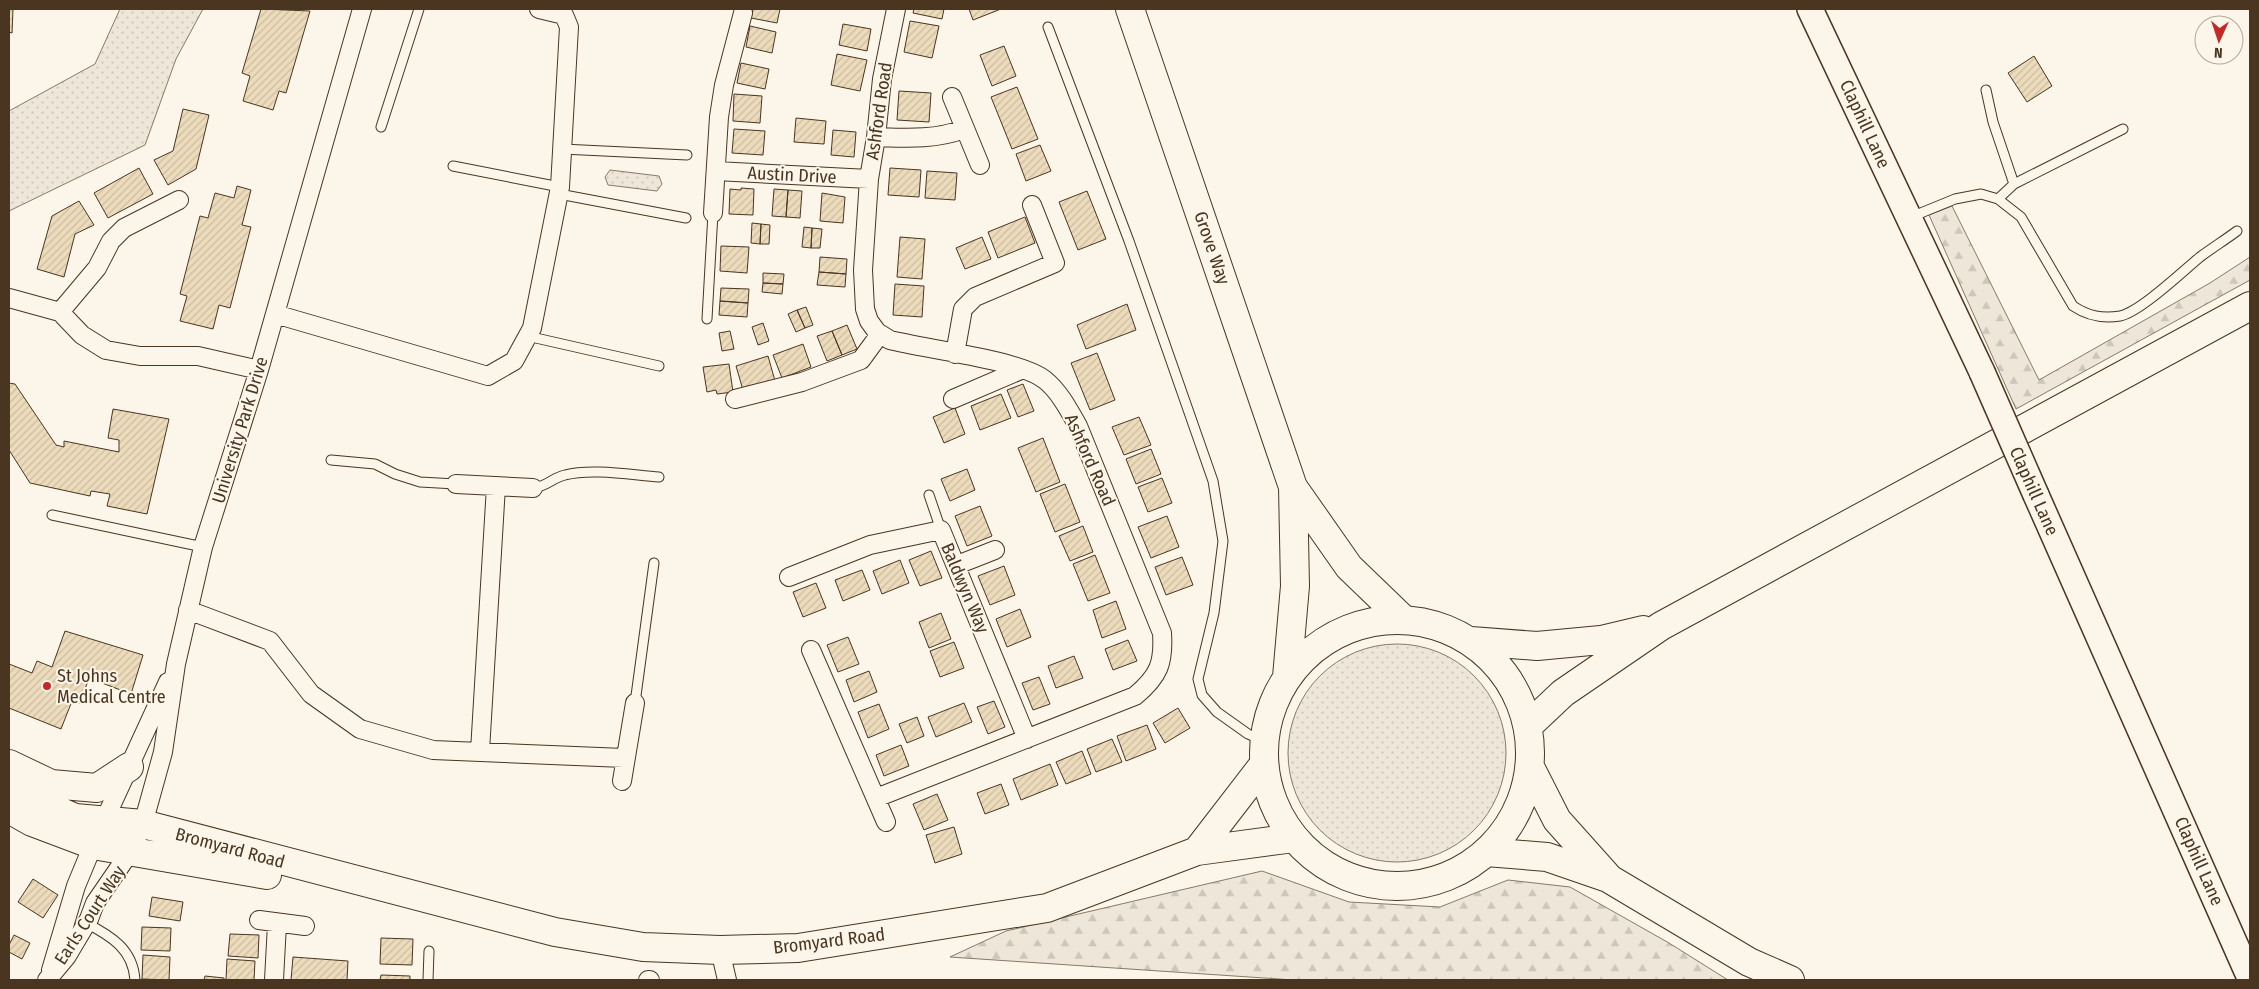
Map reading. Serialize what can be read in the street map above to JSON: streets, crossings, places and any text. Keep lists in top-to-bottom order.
{
  "streets": {
    "main road": ["Grove Way", "Bromyard Road"],
    "street": [
      "Ashford Road",
      "Claphill Lane",
      "Austin Drive",
      "University Park Drive",
      "Baldwyn Way",
      "Earls Court Way"
    ]
  },
  "crossings": [
    ["Ashford Road", "Austin Drive"],
    ["Ashford Road", "Baldwyn Way"],
    ["University Park Drive", "Bromyard Road"],
    ["University Park Drive", "Earls Court Way"],
    ["Bromyard Road", "Earls Court Way"]
  ],
  "places": ["St Johns Medical Centre"],
  "north": "bottom"
}
